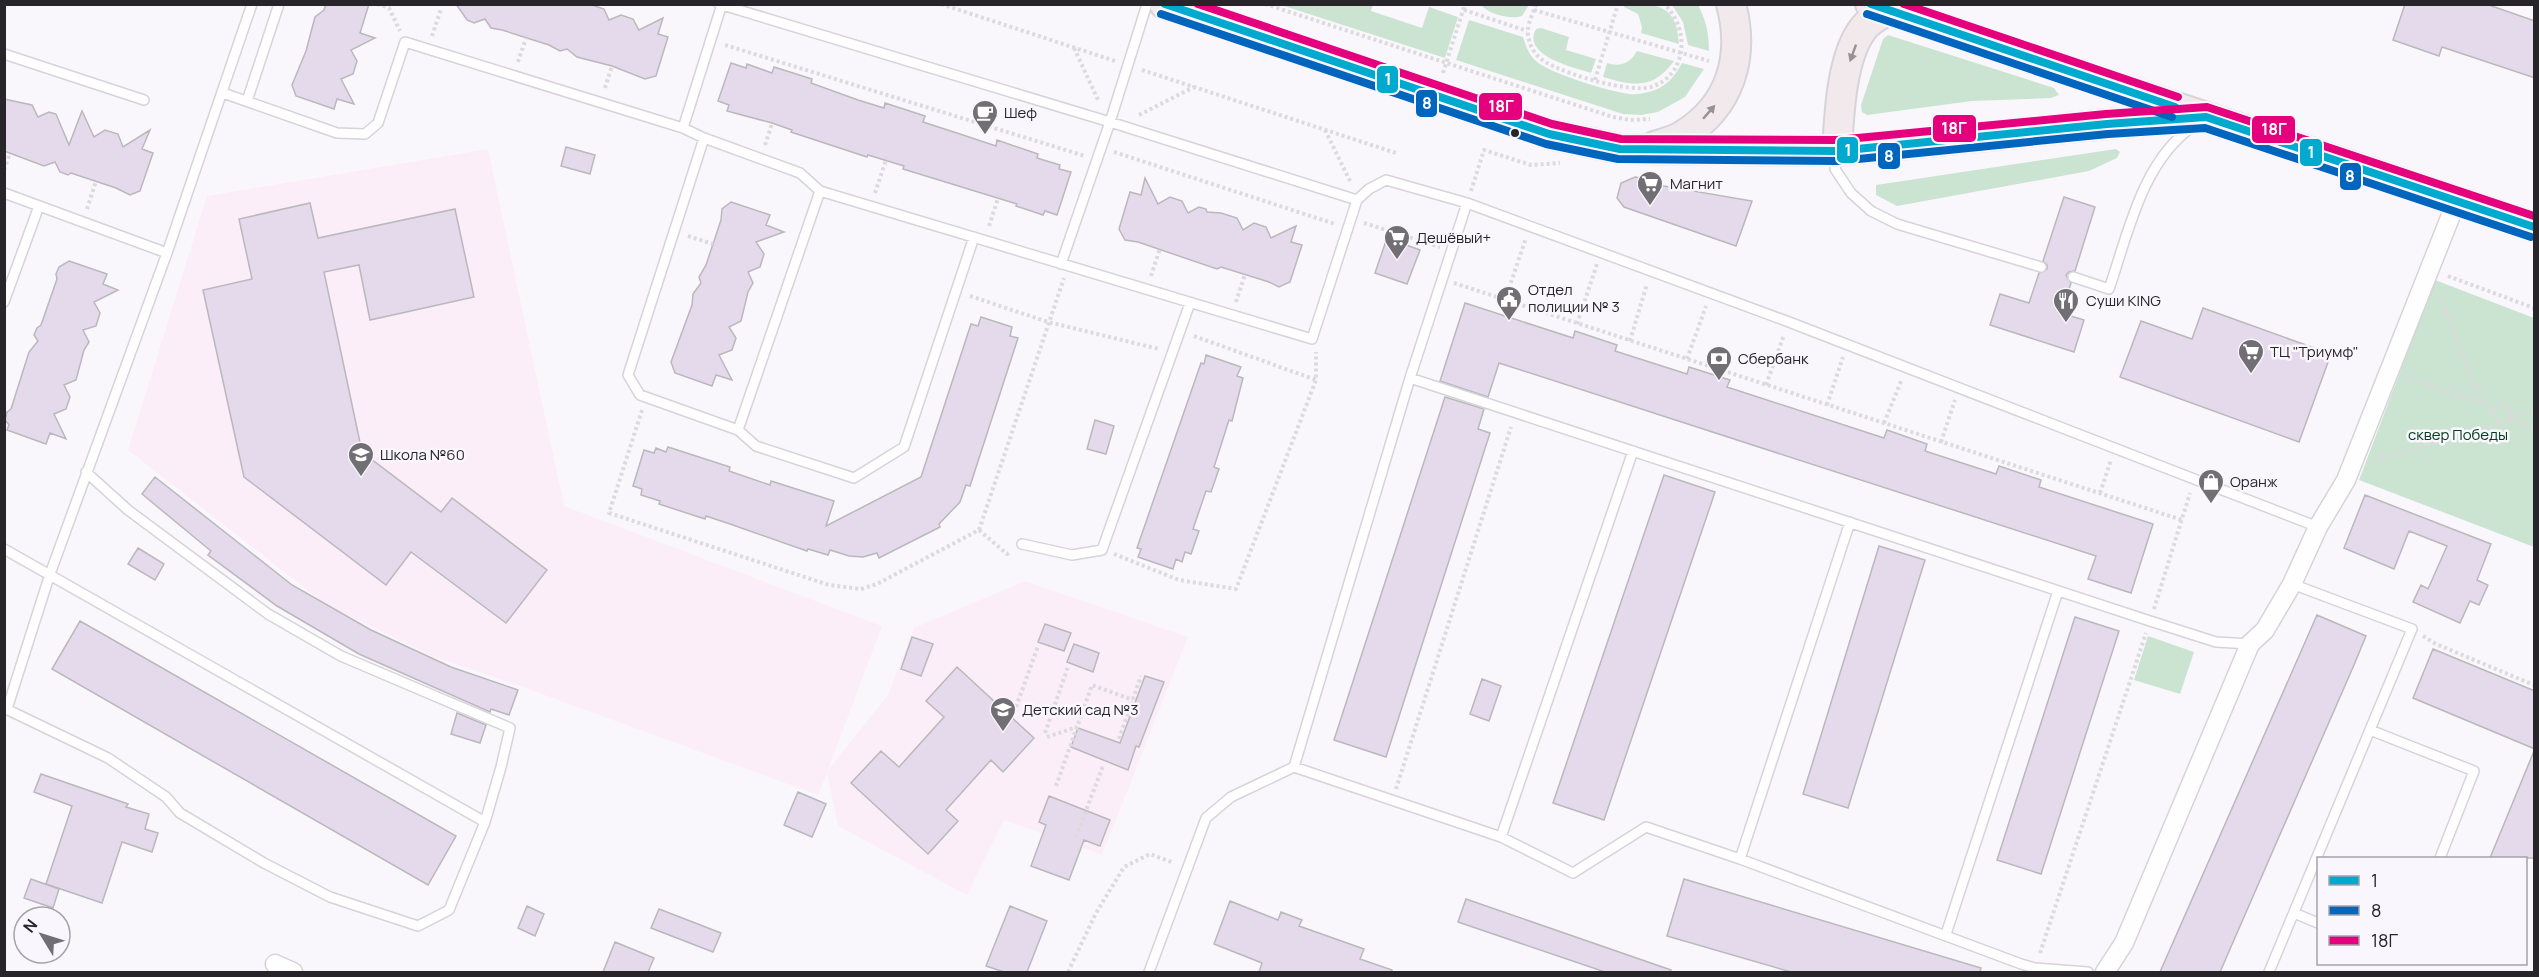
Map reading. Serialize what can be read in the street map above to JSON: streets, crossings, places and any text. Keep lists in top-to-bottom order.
{
  "parks": ["сквер Победы"],
  "places": {
    "cafe": ["Шеф"],
    "supermarket": ["Магнит", "Дешёвый+", "ТЦ \"Триумф\""],
    "public building": ["Отдел полиции № 3"],
    "restaurant": ["Суши KING"],
    "bank": ["Сбербанк"],
    "school or university": ["Школа №60", "Детский сад №3"],
    "shop": ["Оранж"]
  },
  "lines": ["transit line 1", "transit line 18Г", "transit line 8"],
  "legend": ["1", "8", "18Г"],
  "north": "top left"
}
